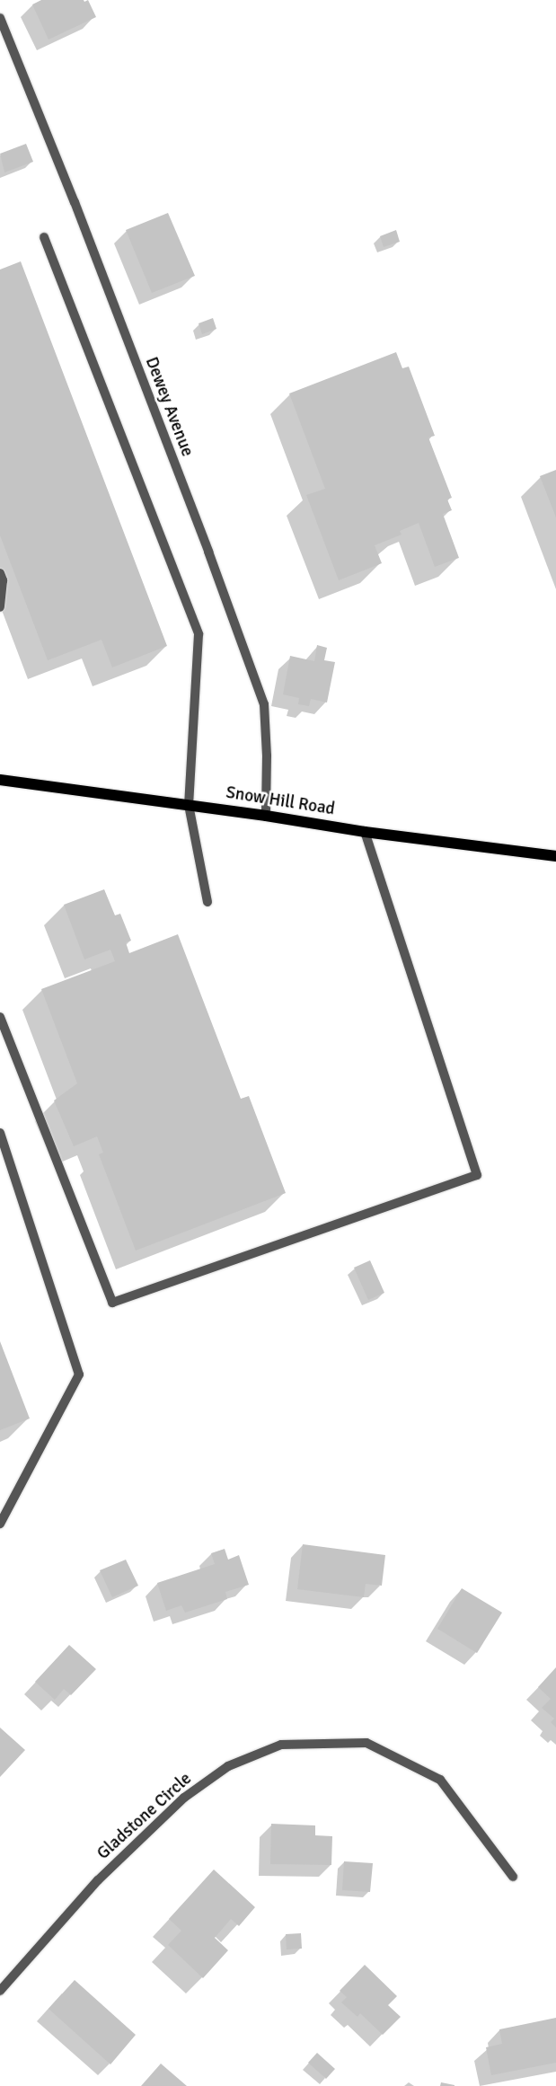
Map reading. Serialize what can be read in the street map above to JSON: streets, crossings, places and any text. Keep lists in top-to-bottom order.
{
  "streets": {
    "main road": ["Snow Hill Road"],
    "street": ["Dewey Avenue", "Gladstone Circle"]
  },
  "crossings": [
    ["Dewey Avenue", "Snow Hill Road"]
  ]
}
